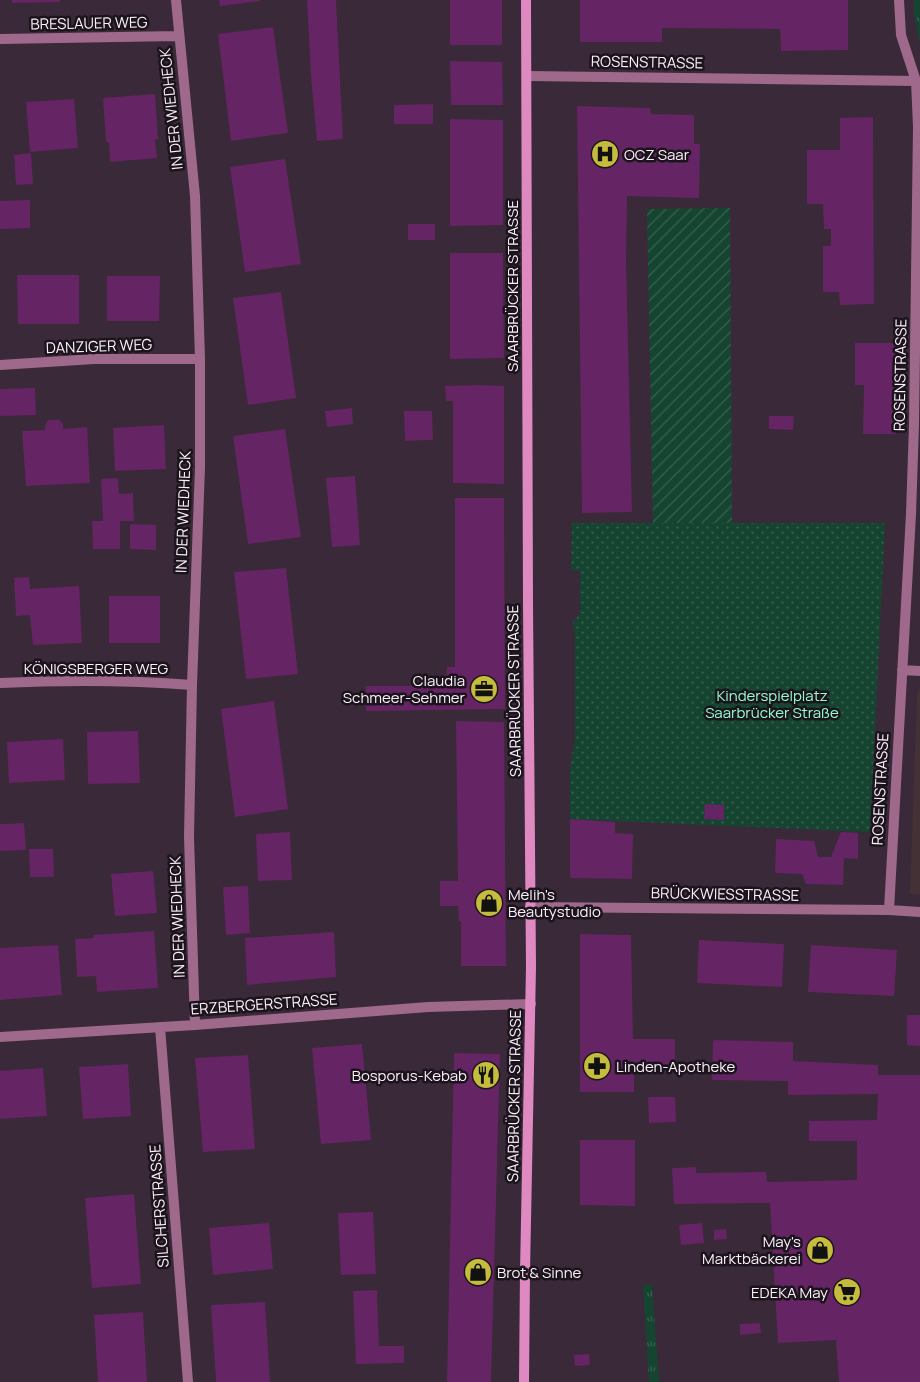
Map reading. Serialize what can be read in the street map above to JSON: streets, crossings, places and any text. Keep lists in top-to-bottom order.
{
  "streets": {
    "main road": ["SAARBRÜCKER STRASSE"],
    "street": [
      "BRESLAUER WEG",
      "ROSENSTRASSE",
      "IN DER WIEDHECK",
      "DANZIGER WEG",
      "KÖNIGSBERGER WEG",
      "BRÜCKWIESSTRASSE",
      "ERZBERGERSTRASSE",
      "SILCHERSTRASSE"
    ]
  },
  "crossings": [
    ["BRESLAUER WEG", "IN DER WIEDHECK"],
    ["ROSENSTRASSE", "SAARBRÜCKER STRASSE"],
    ["ROSENSTRASSE", "BRÜCKWIESSTRASSE"],
    ["IN DER WIEDHECK", "DANZIGER WEG"],
    ["IN DER WIEDHECK", "KÖNIGSBERGER WEG"],
    ["IN DER WIEDHECK", "ERZBERGERSTRASSE"],
    ["SAARBRÜCKER STRASSE", "BRÜCKWIESSTRASSE"],
    ["SAARBRÜCKER STRASSE", "ERZBERGERSTRASSE"],
    ["ERZBERGERSTRASSE", "SILCHERSTRASSE"]
  ],
  "parks": ["Kinderspielplatz Saarbrücker Straße"],
  "places": {
    "hospital": ["OCZ Saar"],
    "office": ["Claudia Schmeer-Sehmer"],
    "shop": ["Melih's Beautystudio", "May's Marktbäckerei", "Brot & Sinne"],
    "pharmacy": ["Linden-Apotheke"],
    "restaurant": ["Bosporus-Kebab"],
    "supermarket": ["EDEKA May"]
  }
}
